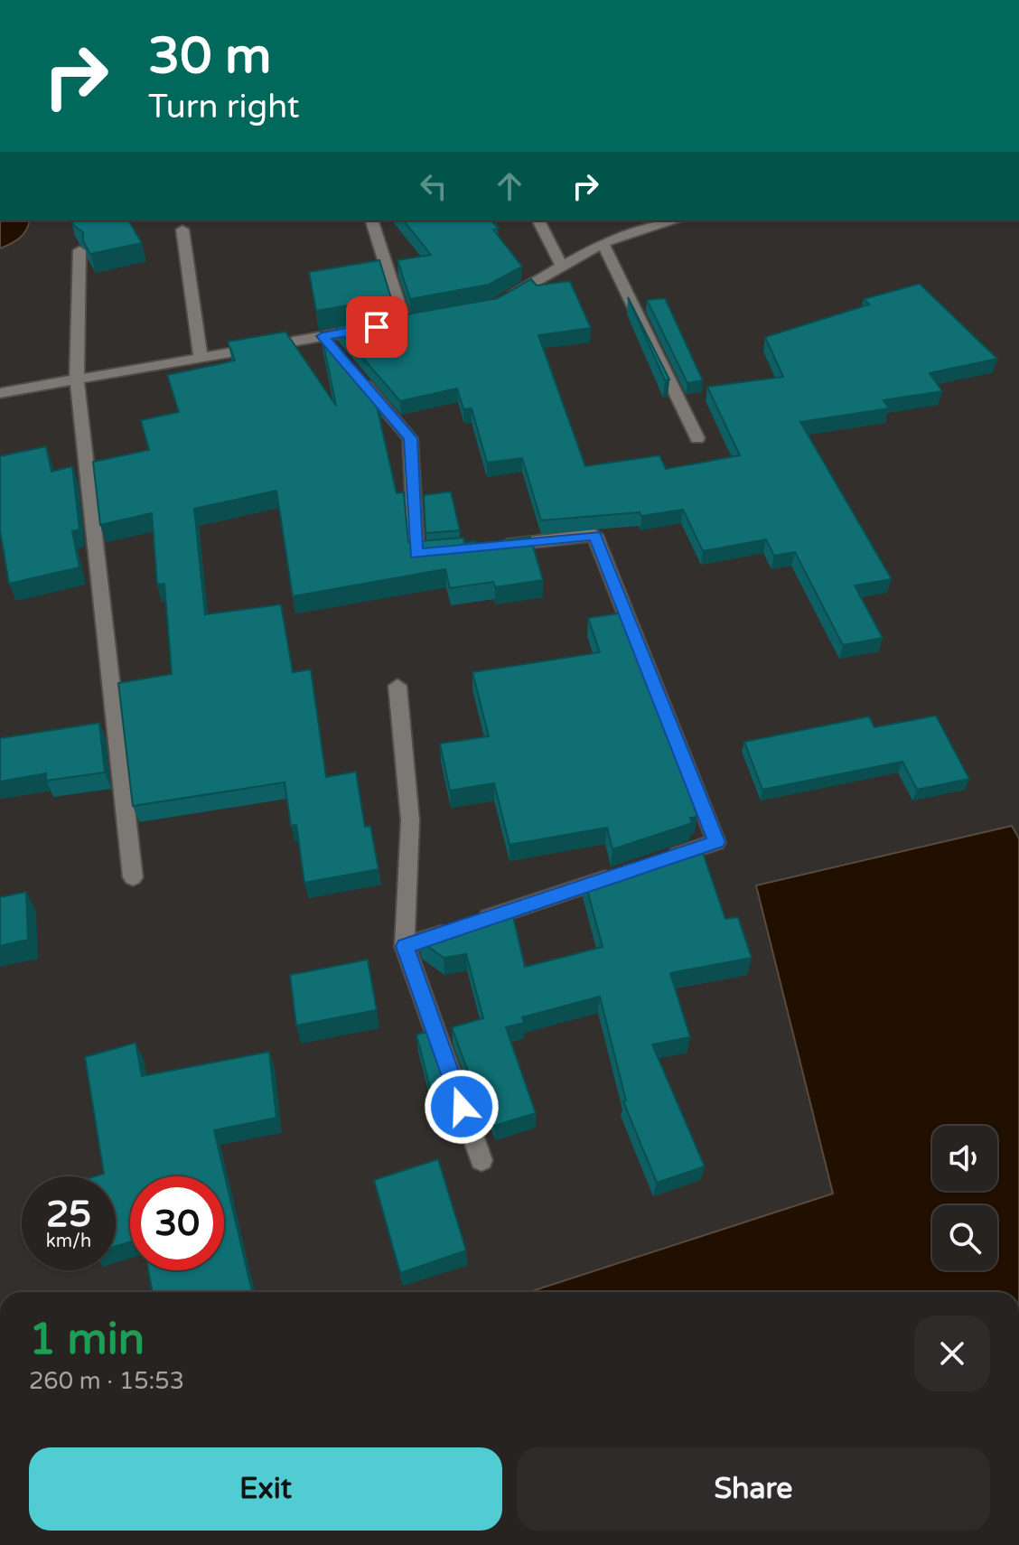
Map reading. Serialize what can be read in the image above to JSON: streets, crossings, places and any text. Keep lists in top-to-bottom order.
{
  "page": {
    "turn": ["30 m", "Turn right"],
    "speed": "25 km/h",
    "limit": "30",
    "heading": ["1 min", "260 m · 15:53"],
    "buttons": ["Exit", "Share"]
  }
}
